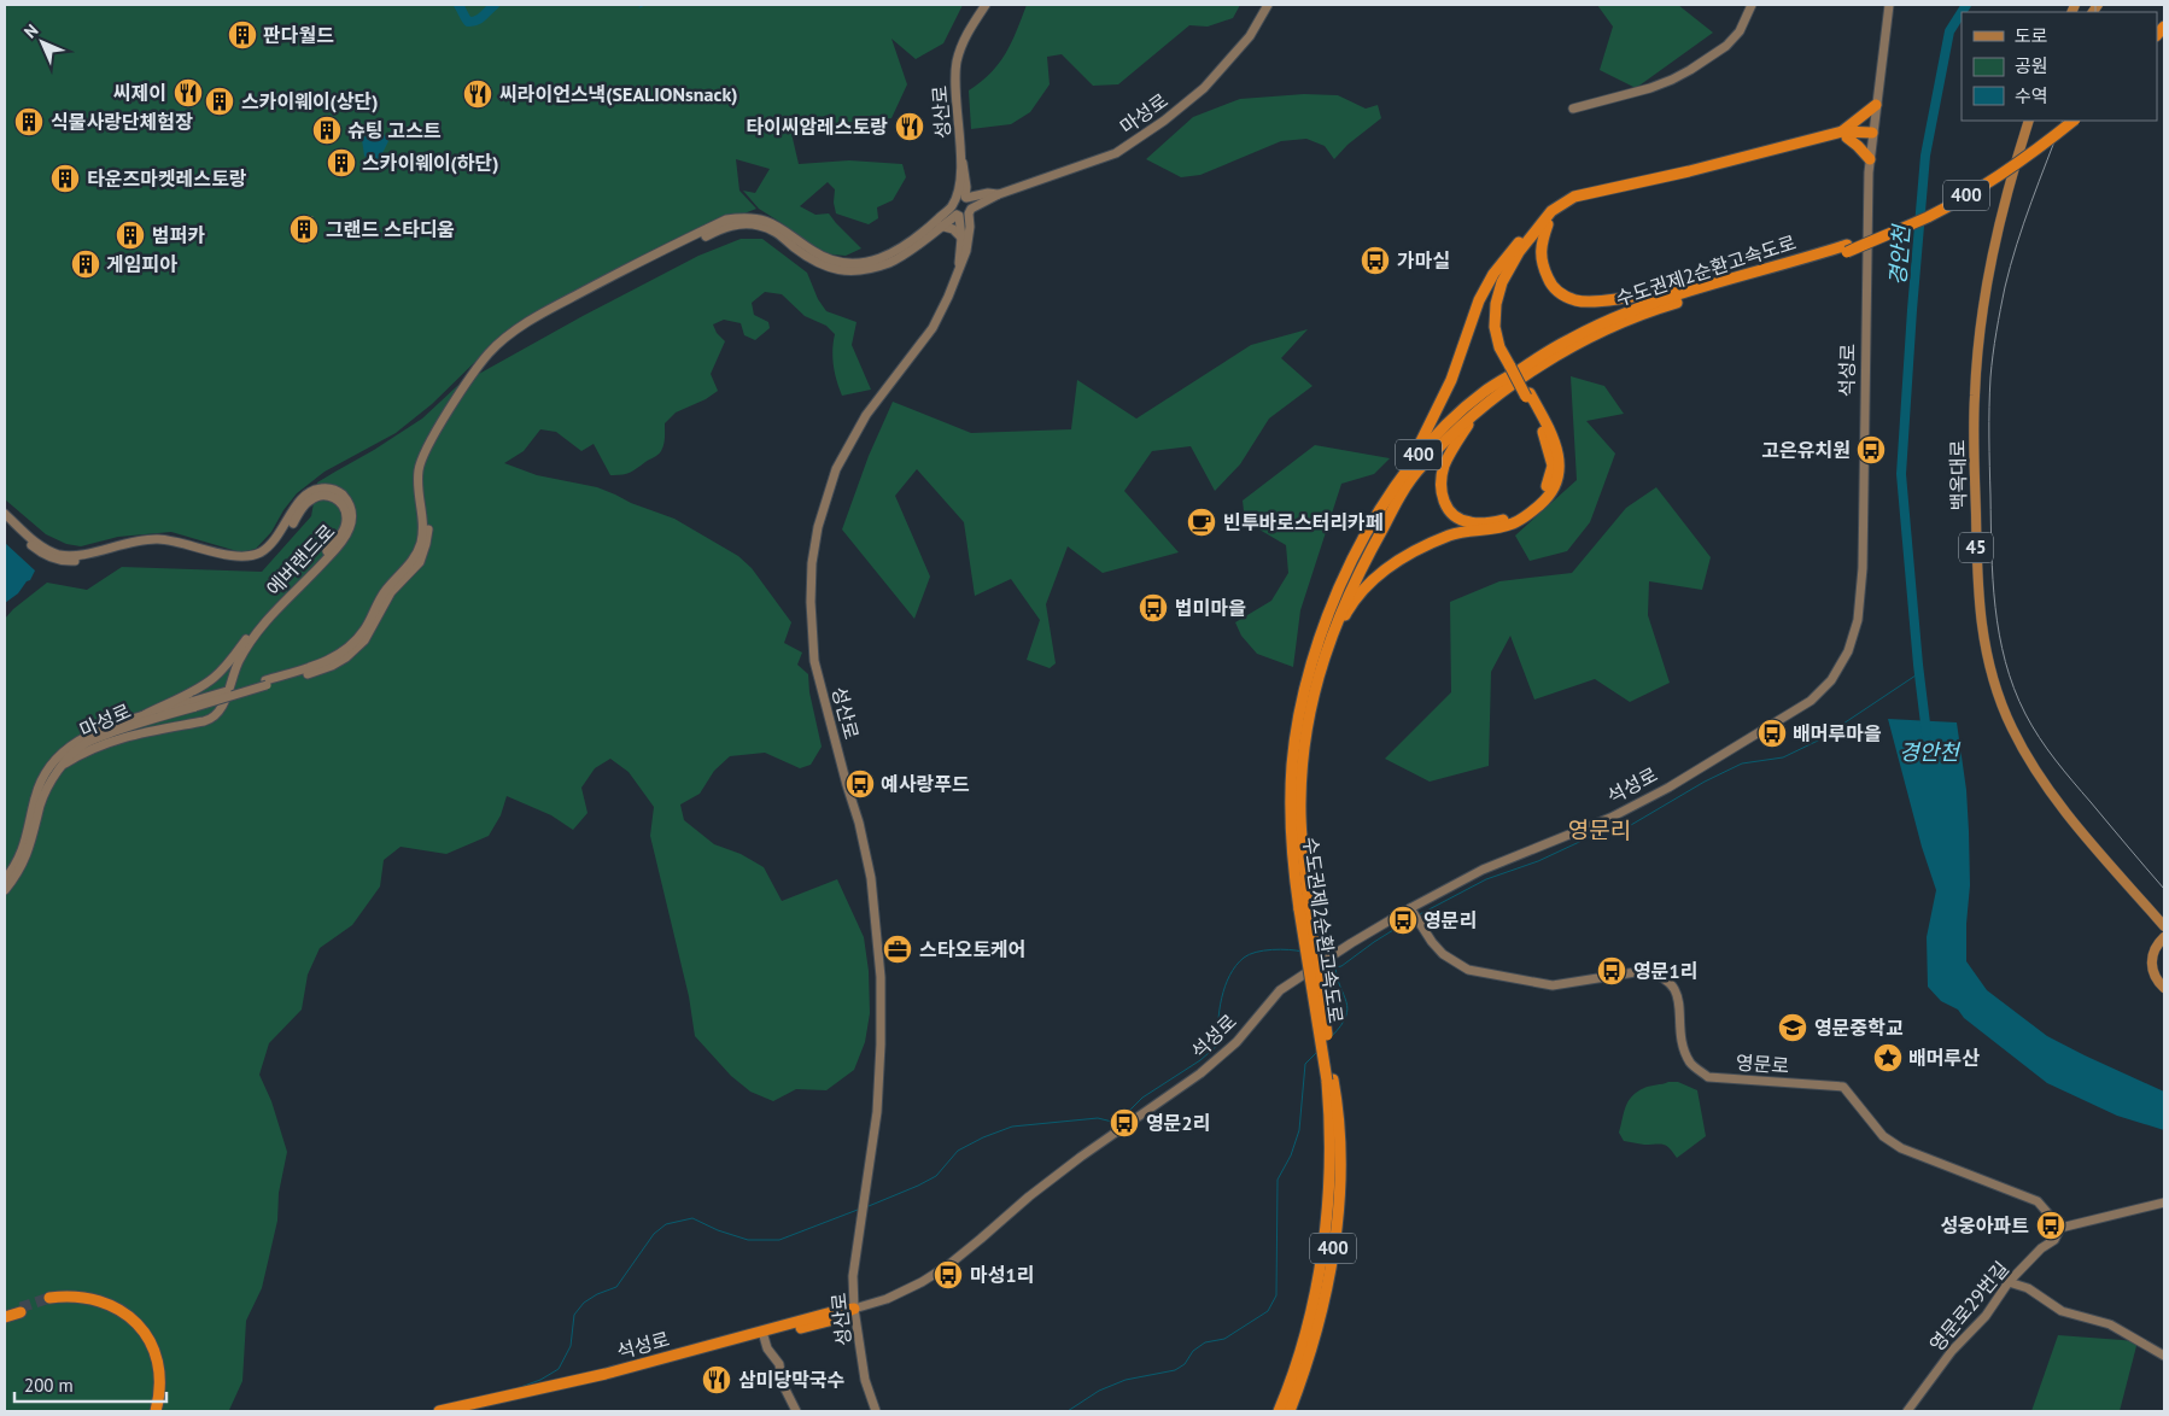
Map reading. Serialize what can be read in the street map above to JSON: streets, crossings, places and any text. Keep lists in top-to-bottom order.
{
  "streets": {
    "highway": ["400", "수도권제2순환고속도로", "석성로"],
    "main road": ["백옥대로", "45"],
    "street": [
      "성산로",
      "마성로",
      "에버랜드로",
      "영문로",
      "영문로29번길"
    ]
  },
  "crossings": [
    ["성산로", "석성로"],
    ["마성로", "에버랜드로"],
    ["석성로", "영문로"],
    ["영문로", "영문로29번길"]
  ],
  "districts": ["영문리"],
  "water": ["경안천"],
  "places": {
    "building": [
      "판다월드",
      "스카이웨이(상단)",
      "식물사랑단체험장",
      "슈팅 고스트",
      "스카이웨이(하단)",
      "타운즈마켓레스토랑",
      "그랜드 스타디움",
      "범퍼카",
      "게임피아"
    ],
    "restaurant": [
      "씨제이",
      "씨라이언스낵(SEALIONsnack)",
      "타이씨암레스토랑",
      "삼미당막국수"
    ],
    "bus stop": [
      "가마실",
      "고은유치원",
      "법미마을",
      "배머루마을",
      "예사랑푸드",
      "영문리",
      "영문1리",
      "영문2리",
      "성웅아파트",
      "마성1리"
    ],
    "cafe": ["빈투바로스터리카페"],
    "office": ["스타오토케어"],
    "school or university": ["영문중학교"],
    "place": ["배머루산"]
  },
  "legend": ["도로", "공원", "수역"],
  "scale_bar": "200 m",
  "north": "top left"
}
